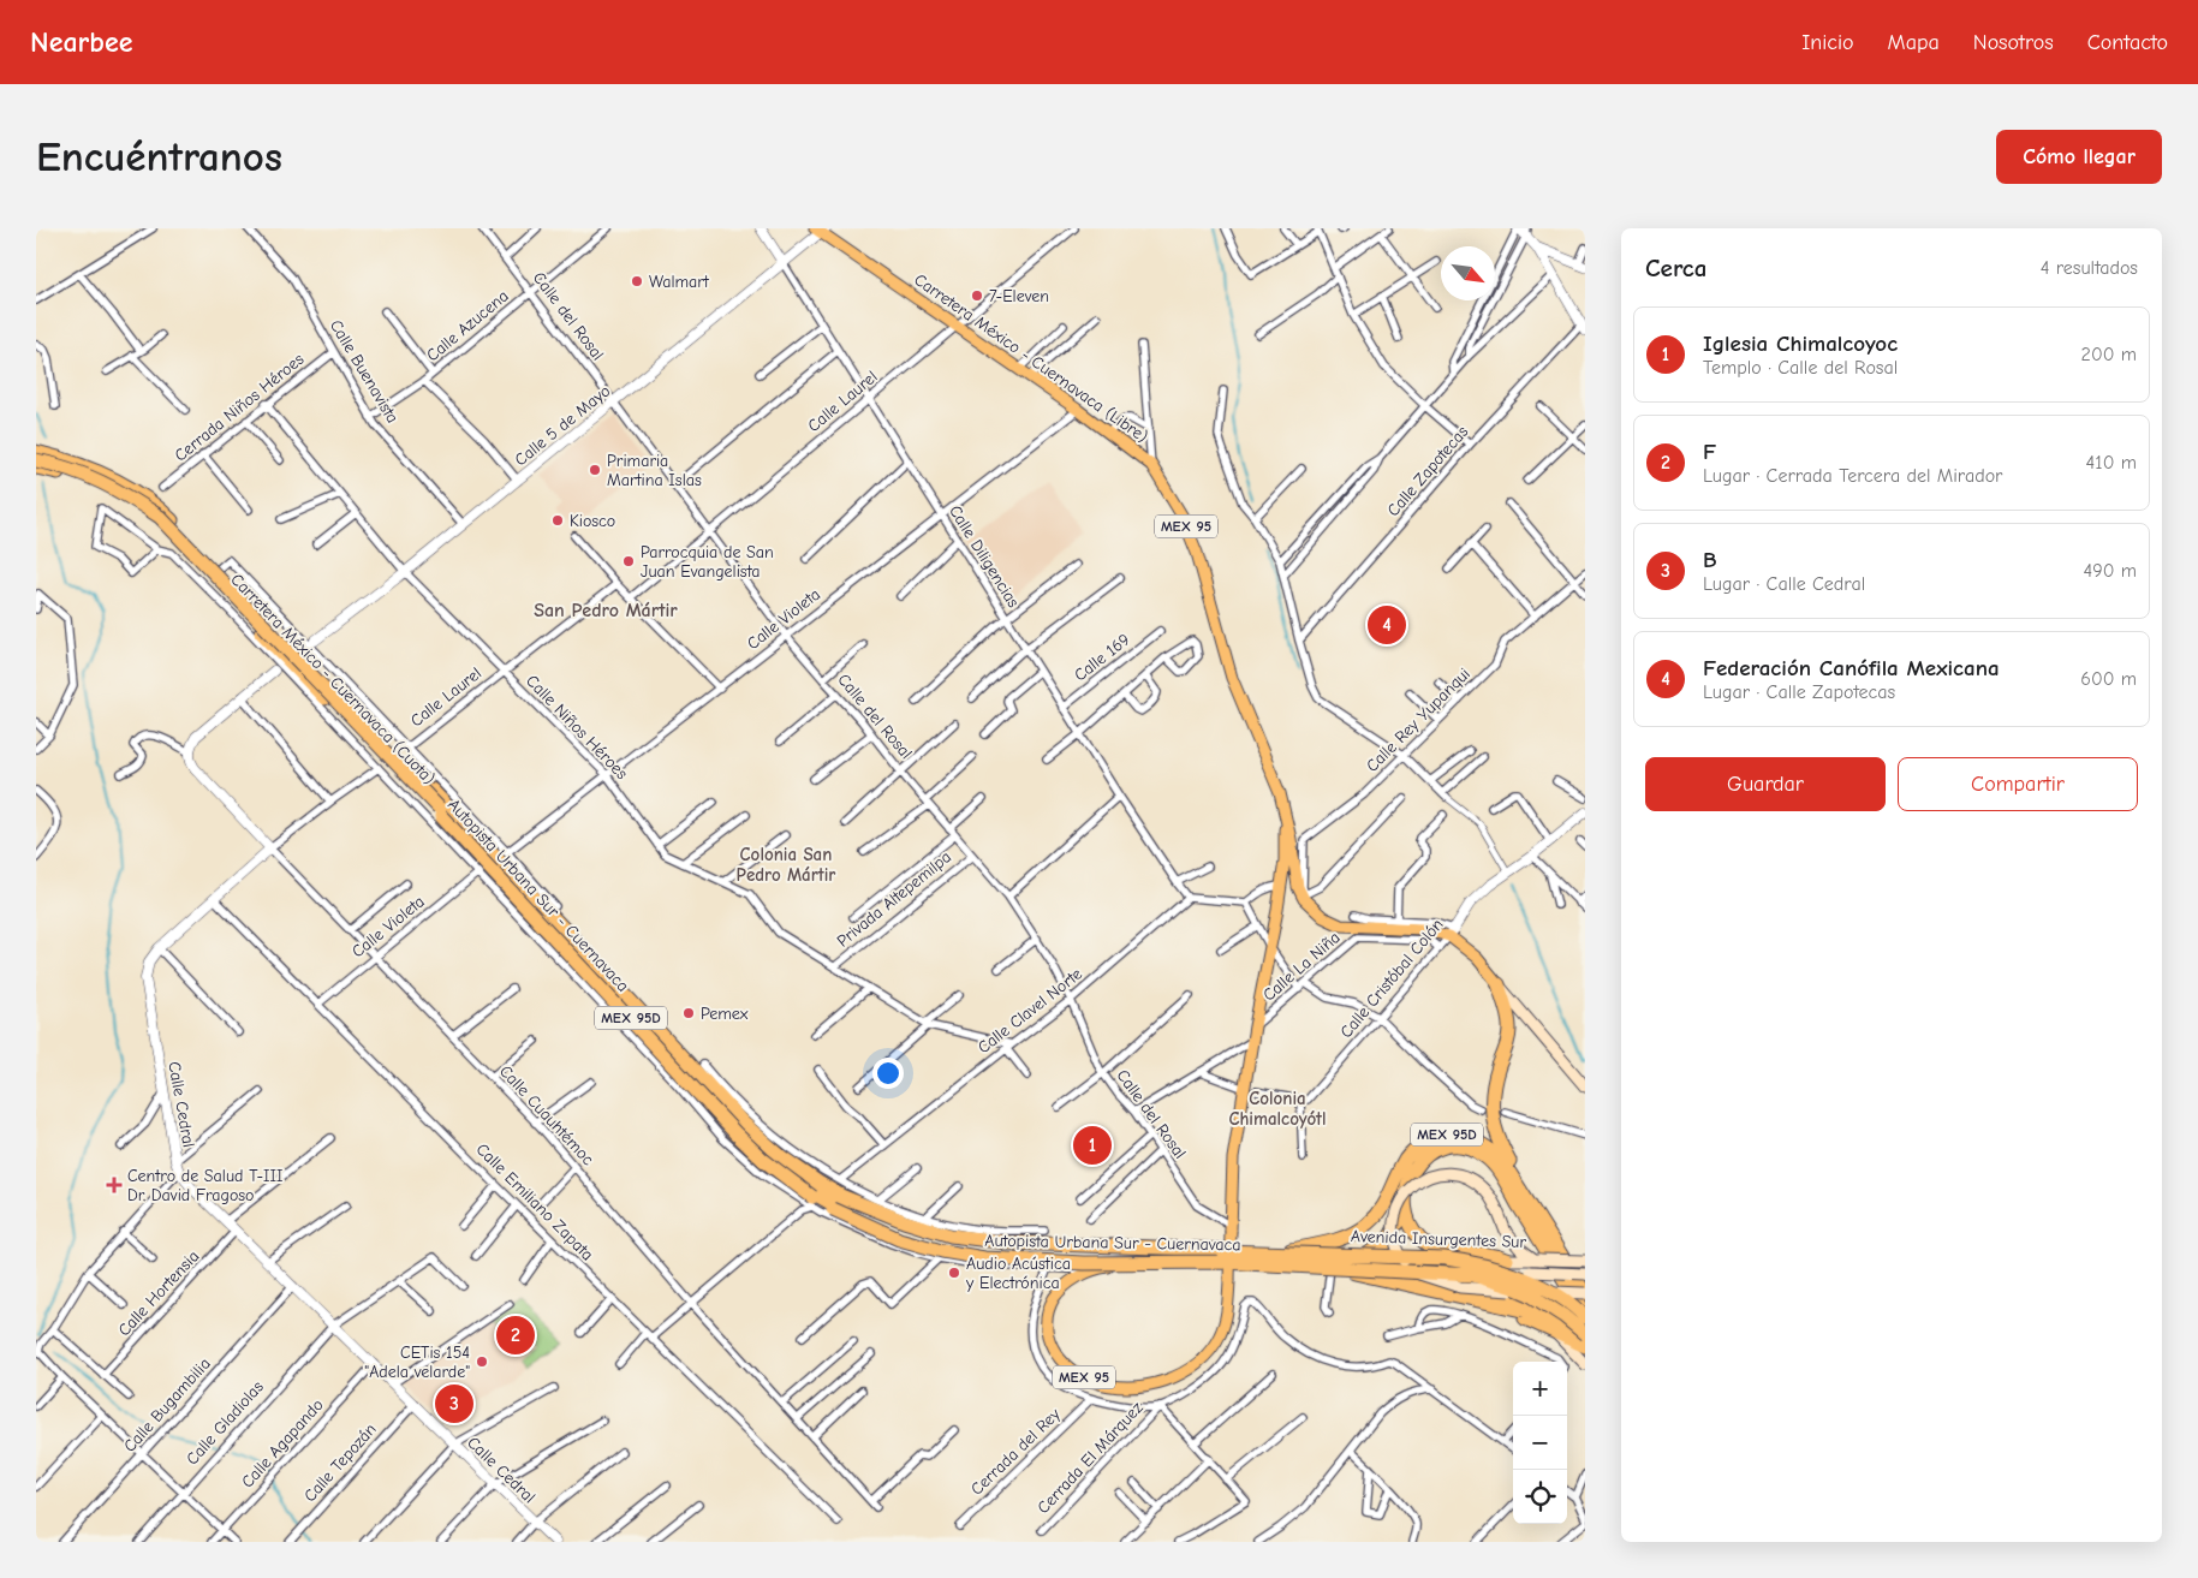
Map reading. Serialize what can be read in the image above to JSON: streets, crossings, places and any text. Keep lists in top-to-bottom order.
{
  "streets": {
    "highway": ["Carretera México - Cuernavaca (Cuota)", "Autopista Urbana Sur - Cuernavaca", "MEX 95D"],
    "main road": ["Carretera México - Cuernavaca (Libre)", "MEX 95", "Avenida Insurgentes Sur"],
    "street": [
      "Calle del Rosal",
      "Calle Azucena",
      "Calle Buenavista",
      "Calle Laurel",
      "Cerrada Niños Héroes",
      "Calle 5 de Mayo",
      "Calle Zapotecas",
      "Calle Diligencias",
      "Calle Violeta",
      "Calle 169",
      "Calle Rey Yupanqui",
      "Calle Niños Héroes",
      "Privada Altepemilpa",
      "Calle La Niña",
      "Calle Cristóbal Colón",
      "Calle Clavel Norte",
      "Calle Cedral",
      "Calle Cuauhtémoc",
      "Calle Emiliano Zapata",
      "Calle Hortensia",
      "Calle Bugambilia",
      "Calle Gladiolas",
      "Calle Agapando",
      "Cerrada del Rey",
      "Cerrada El Márquez",
      "Calle Tepozán"
    ]
  },
  "crossings": [
    ["Calle del Rosal", "Calle Azucena"],
    ["Calle del Rosal", "Carretera México - Cuernavaca (Libre)"],
    ["Calle del Rosal", "Calle Laurel"],
    ["Calle del Rosal", "Calle 5 de Mayo"],
    ["Calle del Rosal", "Calle Violeta"],
    ["Calle del Rosal", "Privada Altepemilpa"],
    ["Calle del Rosal", "Calle Clavel Norte"],
    ["Calle Azucena", "Calle Buenavista"],
    ["Carretera México - Cuernavaca (Libre)", "Calle Laurel"],
    ["Carretera México - Cuernavaca (Libre)", "Calle 5 de Mayo"],
    ["Carretera México - Cuernavaca (Libre)", "Calle Violeta"],
    ["Carretera México - Cuernavaca (Libre)", "Carretera México - Cuernavaca (Cuota)"],
    ["Carretera México - Cuernavaca (Libre)", "Calle Rey Yupanqui"],
    ["Carretera México - Cuernavaca (Libre)", "Calle La Niña"],
    ["Calle Buenavista", "Cerrada Niños Héroes"],
    ["Calle Buenavista", "Calle 5 de Mayo"],
    ["Calle Laurel", "Calle Diligencias"],
    ["Calle Laurel", "Calle Niños Héroes"],
    ["Cerrada Niños Héroes", "Calle Niños Héroes"],
    ["Calle 5 de Mayo", "Calle Diligencias"],
    ["Calle 5 de Mayo", "Calle Niños Héroes"],
    ["Calle Diligencias", "Calle Violeta"],
    ["Calle Diligencias", "Calle 169"],
    ["Calle Diligencias", "Calle Clavel Norte"],
    ["Calle Violeta", "Calle Niños Héroes"],
    ["Calle Violeta", "Calle Cuauhtémoc"],
    ["Calle Violeta", "Calle Emiliano Zapata"],
    ["Carretera México - Cuernavaca (Cuota)", "Autopista Urbana Sur - Cuernavaca"],
    ["Carretera México - Cuernavaca (Cuota)", "MEX 95D"],
    ["Carretera México - Cuernavaca (Cuota)", "Avenida Insurgentes Sur"],
    ["Calle Niños Héroes", "Privada Altepemilpa"],
    ["Calle Niños Héroes", "Calle Clavel Norte"],
    ["Calle La Niña", "Calle Cristóbal Colón"],
    ["MEX 95D", "Avenida Insurgentes Sur"],
    ["Calle Cedral", "Calle Cuauhtémoc"],
    ["Calle Cedral", "Calle Emiliano Zapata"],
    ["Calle Cedral", "Calle Hortensia"],
    ["Calle Cedral", "Calle Bugambilia"],
    ["Calle Cedral", "Calle Gladiolas"],
    ["Calle Cedral", "Calle Agapando"],
    ["Calle Cedral", "Calle Tepozán"]
  ],
  "districts": ["San Pedro Mártir", "Colonia San Pedro Mártir", "Colonia Chimalcoyótl"],
  "places": {
    "other": [
      "Walmart",
      "7-Eleven",
      "Primaria Martina Islas",
      "Kiosco",
      "Parrocquia de San Juan Evangelista",
      "Pemex",
      "Audio Acústica y Electrónica",
      "CETis 154 \"Adela velarde\""
    ],
    "health": ["Centro de Salud T-III Dr. David Fragoso"]
  },
  "north": "bottom right",
  "page": {
    "header": "Nearbee",
    "nav": [
      "Inicio",
      "Mapa",
      "Nosotros",
      "Contacto"
    ],
    "buttons": [
      "Cómo llegar",
      ["Guardar", "Compartir"]
    ],
    "title": "Encuéntranos",
    "heading": ["Cerca", "4 resultados"],
    "list": [
      {
        "mark": "1",
        "name": "Iglesia Chimalcoyoc",
        "note": "Templo · Calle del Rosal",
        "value": "200 m"
      },
      {
        "mark": "2",
        "name": "F",
        "note": "Lugar · Cerrada Tercera del Mirador",
        "value": "410 m"
      },
      {
        "mark": "3",
        "name": "B",
        "note": "Lugar · Calle Cedral",
        "value": "490 m"
      },
      {
        "mark": "4",
        "name": "Federación Canófila Mexicana",
        "note": "Lugar · Calle Zapotecas",
        "value": "600 m"
      }
    ],
    "pins": [
      "4",
      "1",
      "2",
      "3"
    ],
    "map_buttons": ["+", "−"]
  }
}
